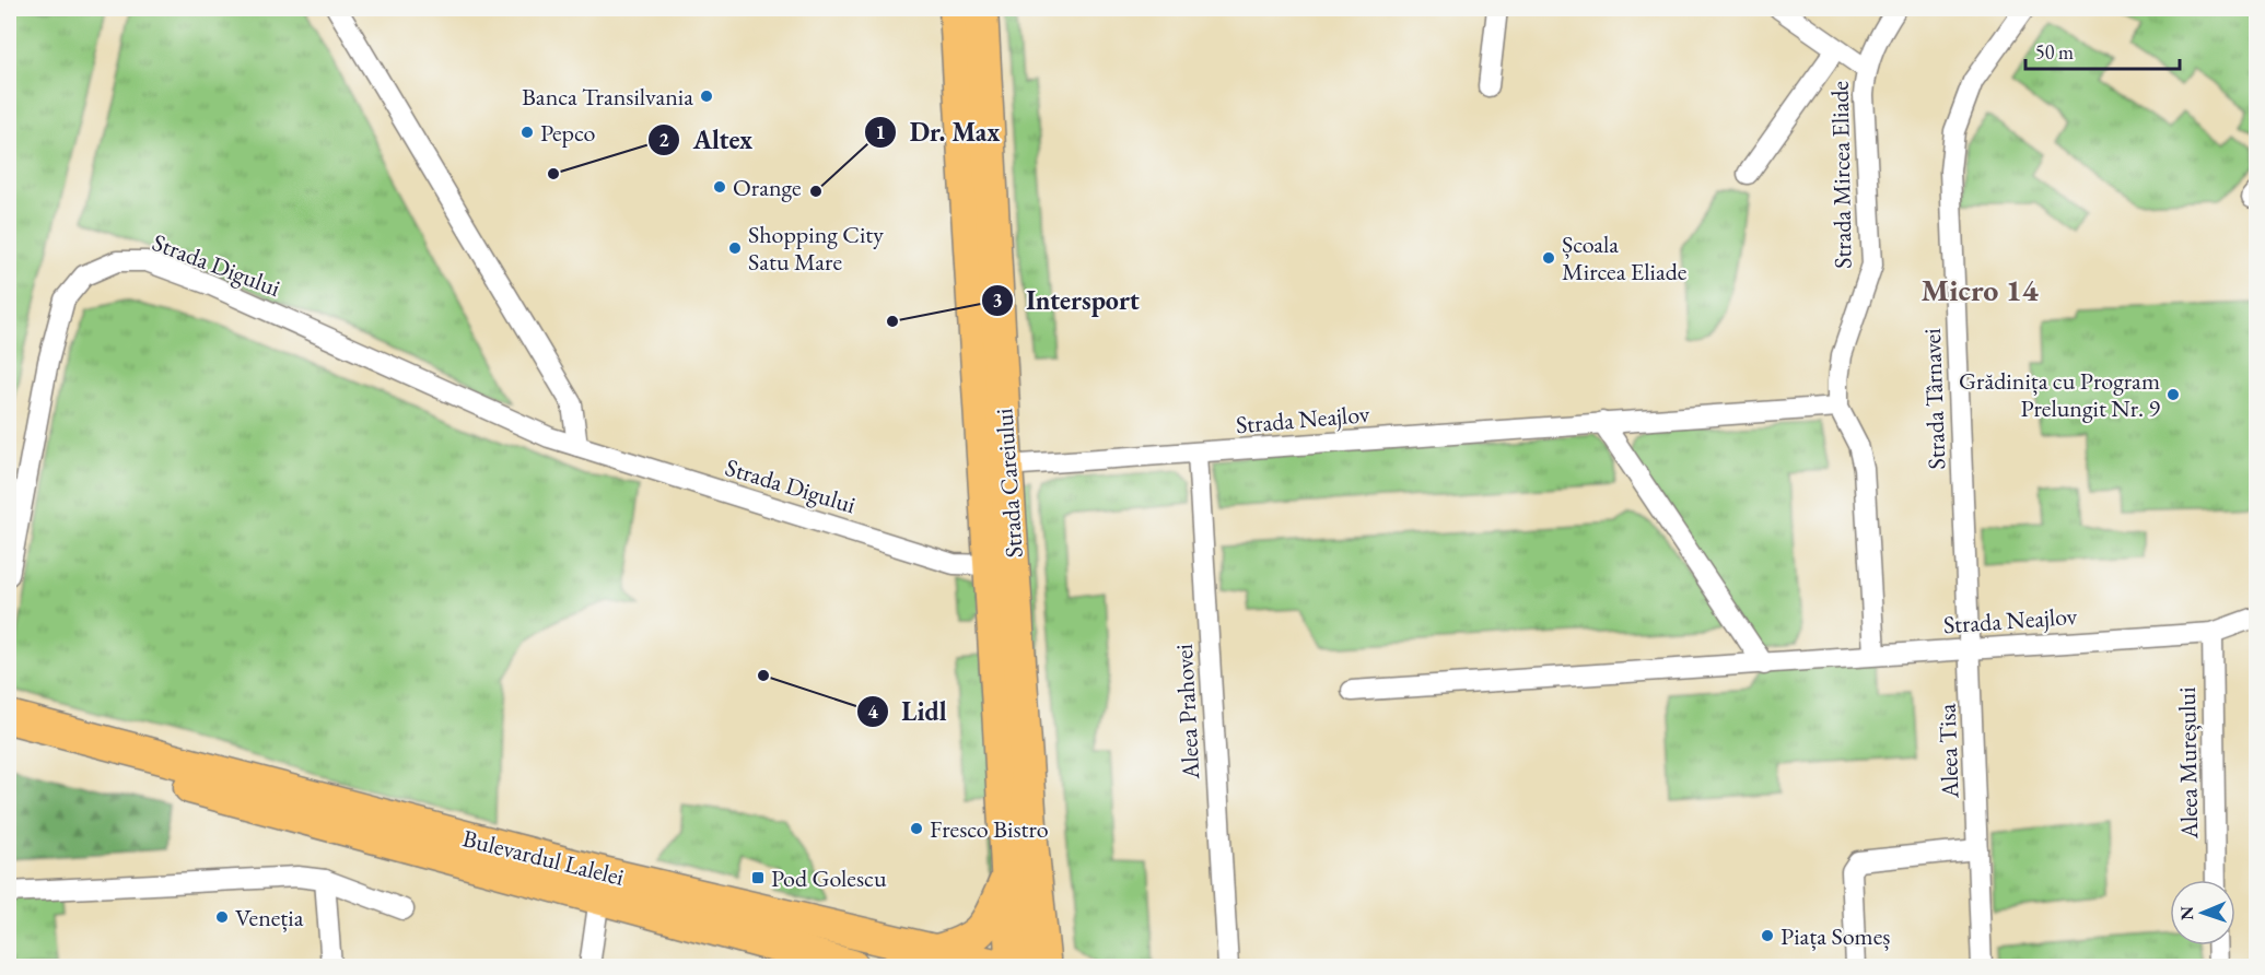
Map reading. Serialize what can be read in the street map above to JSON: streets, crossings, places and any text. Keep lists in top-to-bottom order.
{
  "streets": {
    "main road": ["Strada Careiului", "Bulevardul Lalelei"],
    "street": [
      "Strada Mircea Eliade",
      "Strada Digului",
      "Strada Târnavei",
      "Strada Neajlov",
      "Aleea Prahovei",
      "Aleea Tisa",
      "Aleea Mureșului"
    ]
  },
  "crossings": [
    ["Strada Mircea Eliade", "Strada Neajlov"],
    ["Strada Digului", "Strada Careiului"],
    ["Strada Târnavei", "Strada Neajlov"],
    ["Strada Târnavei", "Aleea Tisa"],
    ["Strada Neajlov", "Strada Careiului"],
    ["Strada Neajlov", "Aleea Prahovei"],
    ["Strada Neajlov", "Aleea Tisa"],
    ["Strada Neajlov", "Aleea Mureșului"],
    ["Strada Careiului", "Bulevardul Lalelei"]
  ],
  "districts": ["Micro 14"],
  "places": {
    "other": [
      "Banca Transilvania",
      "Pepco",
      "Altex",
      "Orange",
      "Dr. Max",
      "Shopping City Satu Mare",
      "Școala Mircea Eliade",
      "Intersport",
      "Grădinița cu Program Prelungit Nr. 9",
      "Lidl",
      "Fresco Bistro",
      "Veneția",
      "Piața Someș"
    ],
    "transit": ["Pod Golescu"]
  },
  "scale_bar": "50 m",
  "north": "left"
}
